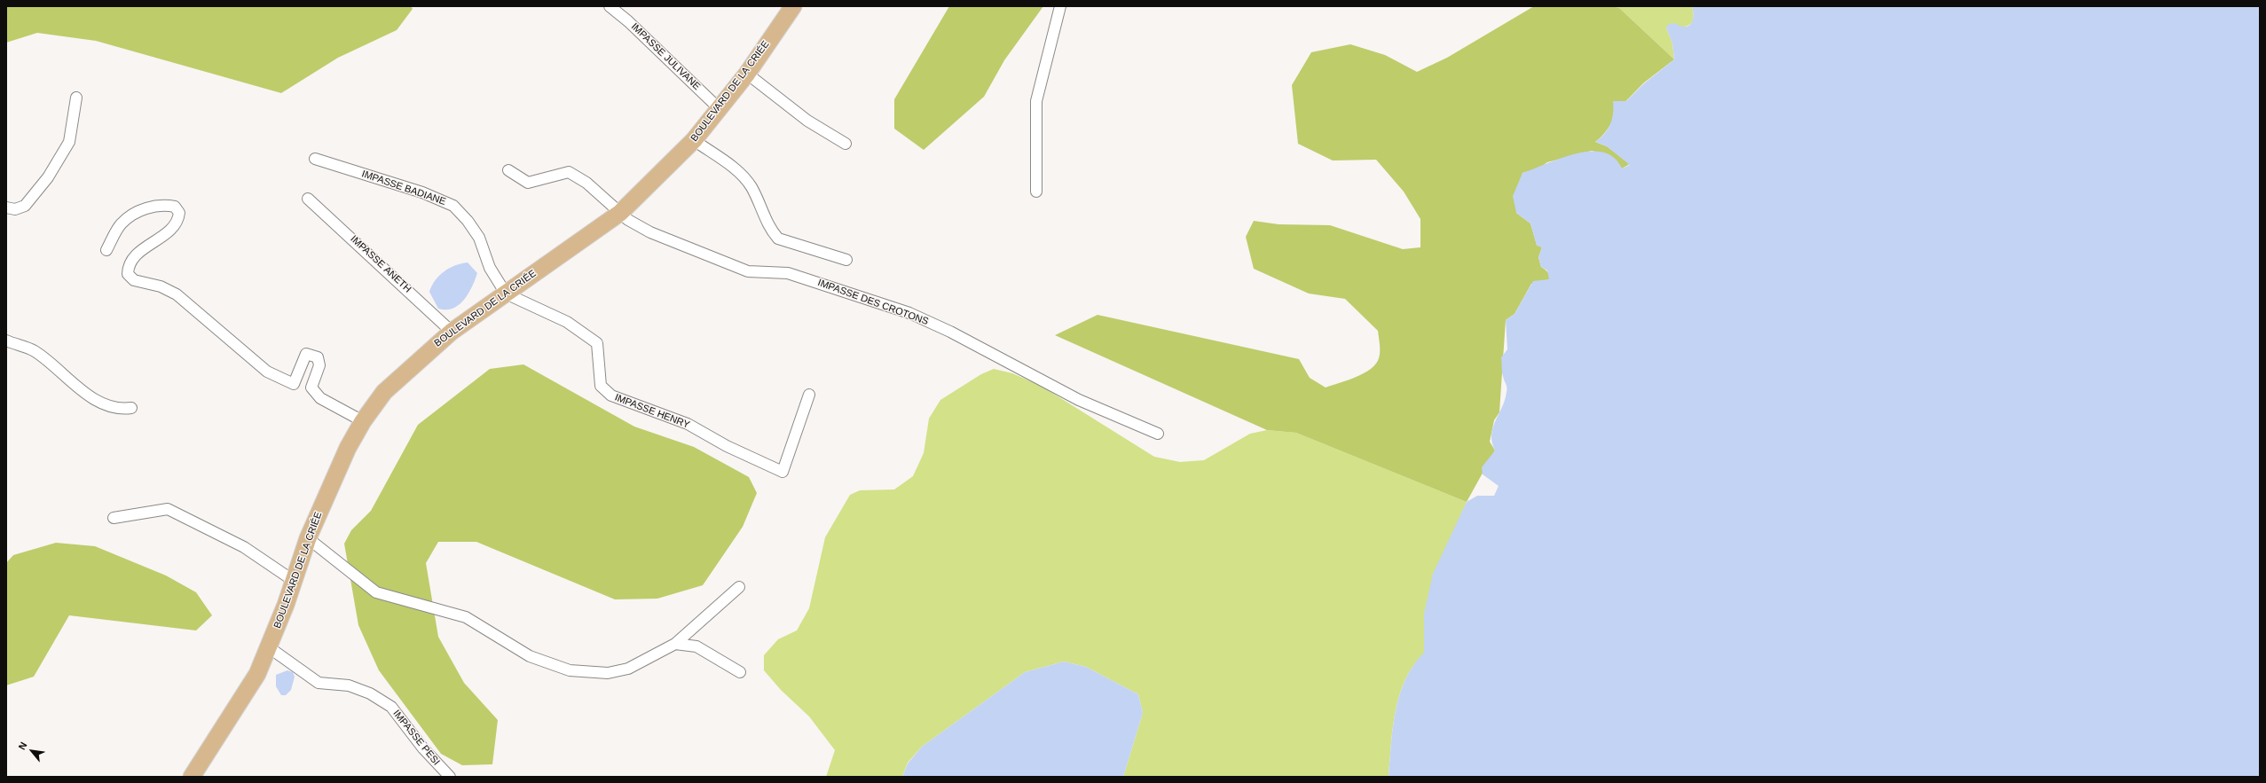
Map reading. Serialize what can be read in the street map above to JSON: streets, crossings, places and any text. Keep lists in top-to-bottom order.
{
  "streets": {
    "main road": ["BOULEVARD DE LA CRIÉE"],
    "street": [
      "IMPASSE JULIVANE",
      "IMPASSE BADIANE",
      "IMPASSE ANETH",
      "IMPASSE DES CROTONS",
      "IMPASSE HENRY",
      "IMPASSE PESI"
    ]
  },
  "crossings": [
    ["IMPASSE JULIVANE", "BOULEVARD DE LA CRIÉE"],
    ["BOULEVARD DE LA CRIÉE", "IMPASSE BADIANE"],
    ["BOULEVARD DE LA CRIÉE", "IMPASSE ANETH"],
    ["BOULEVARD DE LA CRIÉE", "IMPASSE DES CROTONS"],
    ["BOULEVARD DE LA CRIÉE", "IMPASSE HENRY"],
    ["BOULEVARD DE LA CRIÉE", "IMPASSE PESI"],
    ["IMPASSE BADIANE", "IMPASSE HENRY"]
  ],
  "north": "top left"
}
